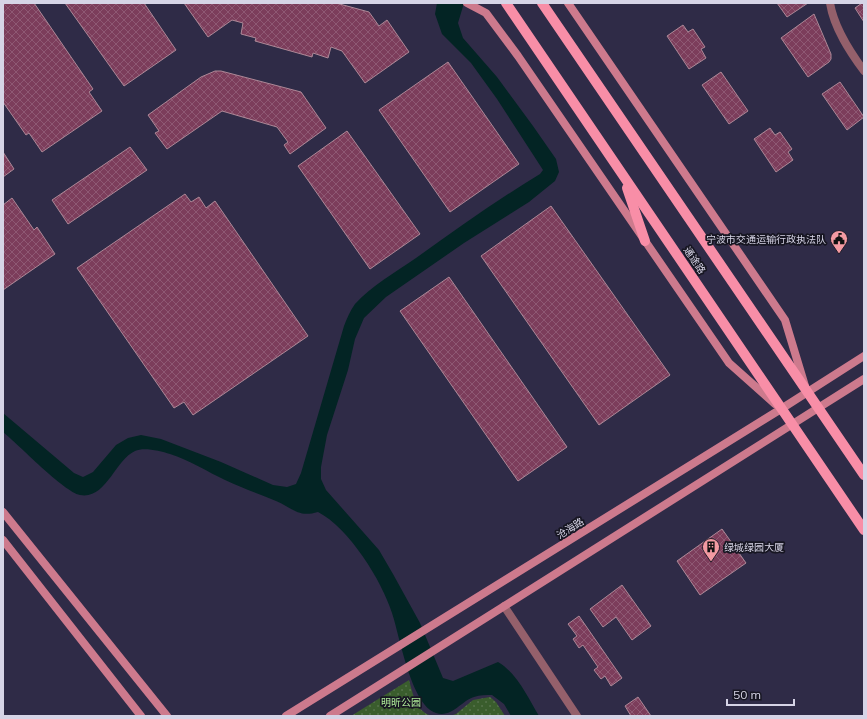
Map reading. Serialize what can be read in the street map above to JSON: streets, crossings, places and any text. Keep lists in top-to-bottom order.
{
  "streets": {
    "main road": ["通途路", "沧海路"]
  },
  "crossings": [
    ["通途路", "沧海路"]
  ],
  "parks": ["明昕公园"],
  "places": {
    "public building": ["宁波市交通运输行政执法队"],
    "building": ["绿城绿园大厦"]
  },
  "scale_bar": "50 m"
}
